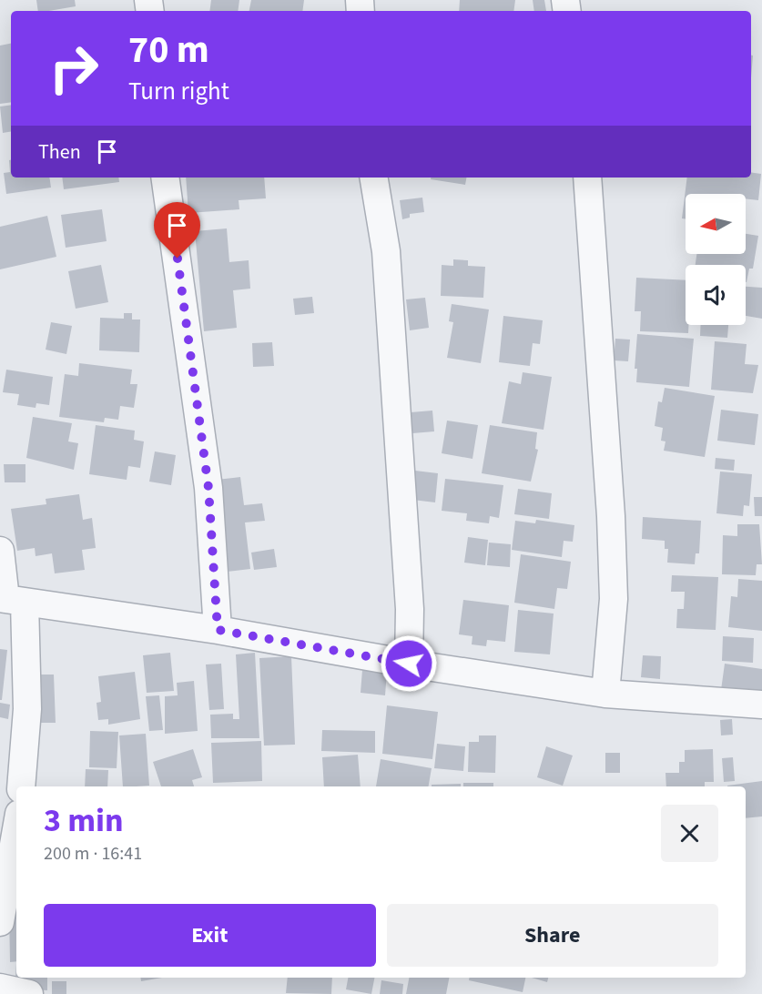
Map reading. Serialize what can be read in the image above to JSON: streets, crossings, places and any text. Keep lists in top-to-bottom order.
{
  "north": "left",
  "page": {
    "turn": ["70 m", "Turn right"],
    "then": "Then",
    "heading": ["3 min", "200 m · 16:41"],
    "buttons": ["Exit", "Share"]
  }
}
